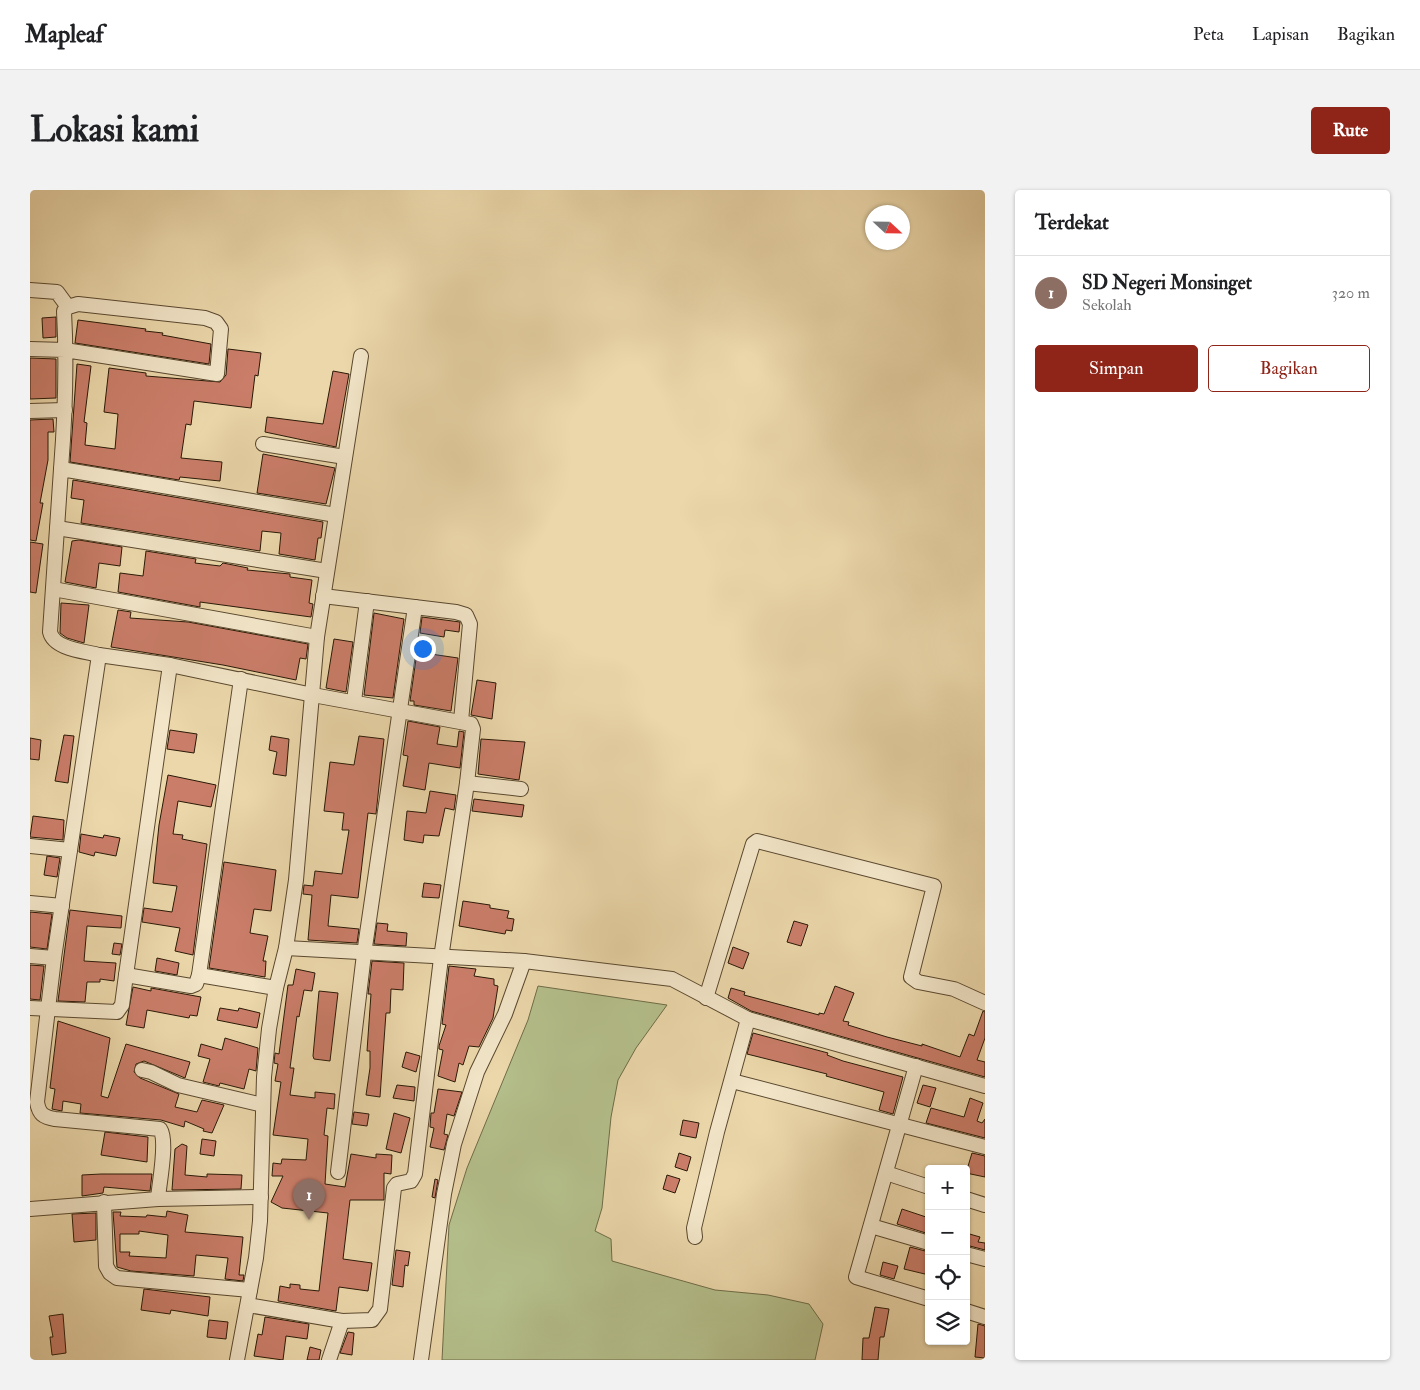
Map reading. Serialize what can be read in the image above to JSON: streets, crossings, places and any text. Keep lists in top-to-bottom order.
{
  "north": "right",
  "page": {
    "header": "Mapleaf",
    "nav": ["Peta", "Lapisan", "Bagikan"],
    "buttons": [
      "Rute",
      ["Simpan", "Bagikan"]
    ],
    "title": "Lokasi kami",
    "heading": "Terdekat",
    "list": [
      {
        "mark": "1",
        "name": "SD Negeri Monsinget",
        "note": "Sekolah",
        "value": "320 m"
      }
    ],
    "map_buttons": ["+", "−"],
    "pins": "1"
  }
}
